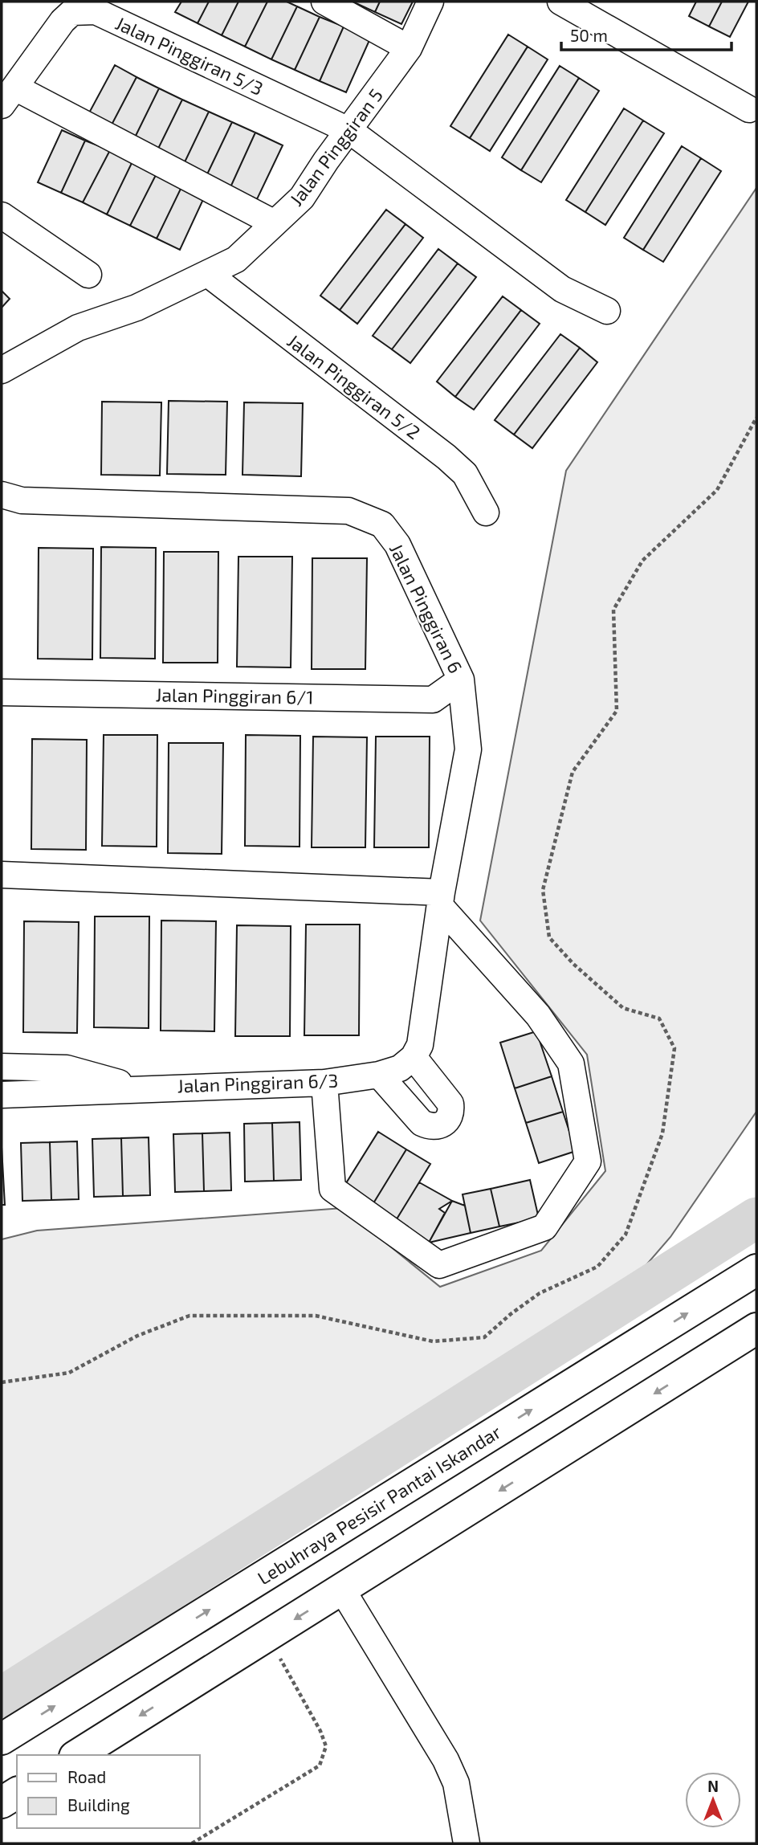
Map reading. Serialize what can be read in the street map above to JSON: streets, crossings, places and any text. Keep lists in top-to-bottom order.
{
  "streets": {
    "highway": ["Lebuhraya Pesisir Pantai Iskandar"],
    "street": [
      "Jalan Pinggiran 5/3",
      "Jalan Pinggiran 5",
      "Jalan Pinggiran 5/2",
      "Jalan Pinggiran 6",
      "Jalan Pinggiran 6/1",
      "Jalan Pinggiran 6/3"
    ]
  },
  "crossings": [
    ["Jalan Pinggiran 5/3", "Jalan Pinggiran 5"],
    ["Jalan Pinggiran 5", "Jalan Pinggiran 5/2"],
    ["Jalan Pinggiran 6", "Jalan Pinggiran 6/1"],
    ["Jalan Pinggiran 6", "Jalan Pinggiran 6/3"]
  ],
  "legend": ["Road", "Building"],
  "scale_bar": "50 m",
  "north": "top"
}
